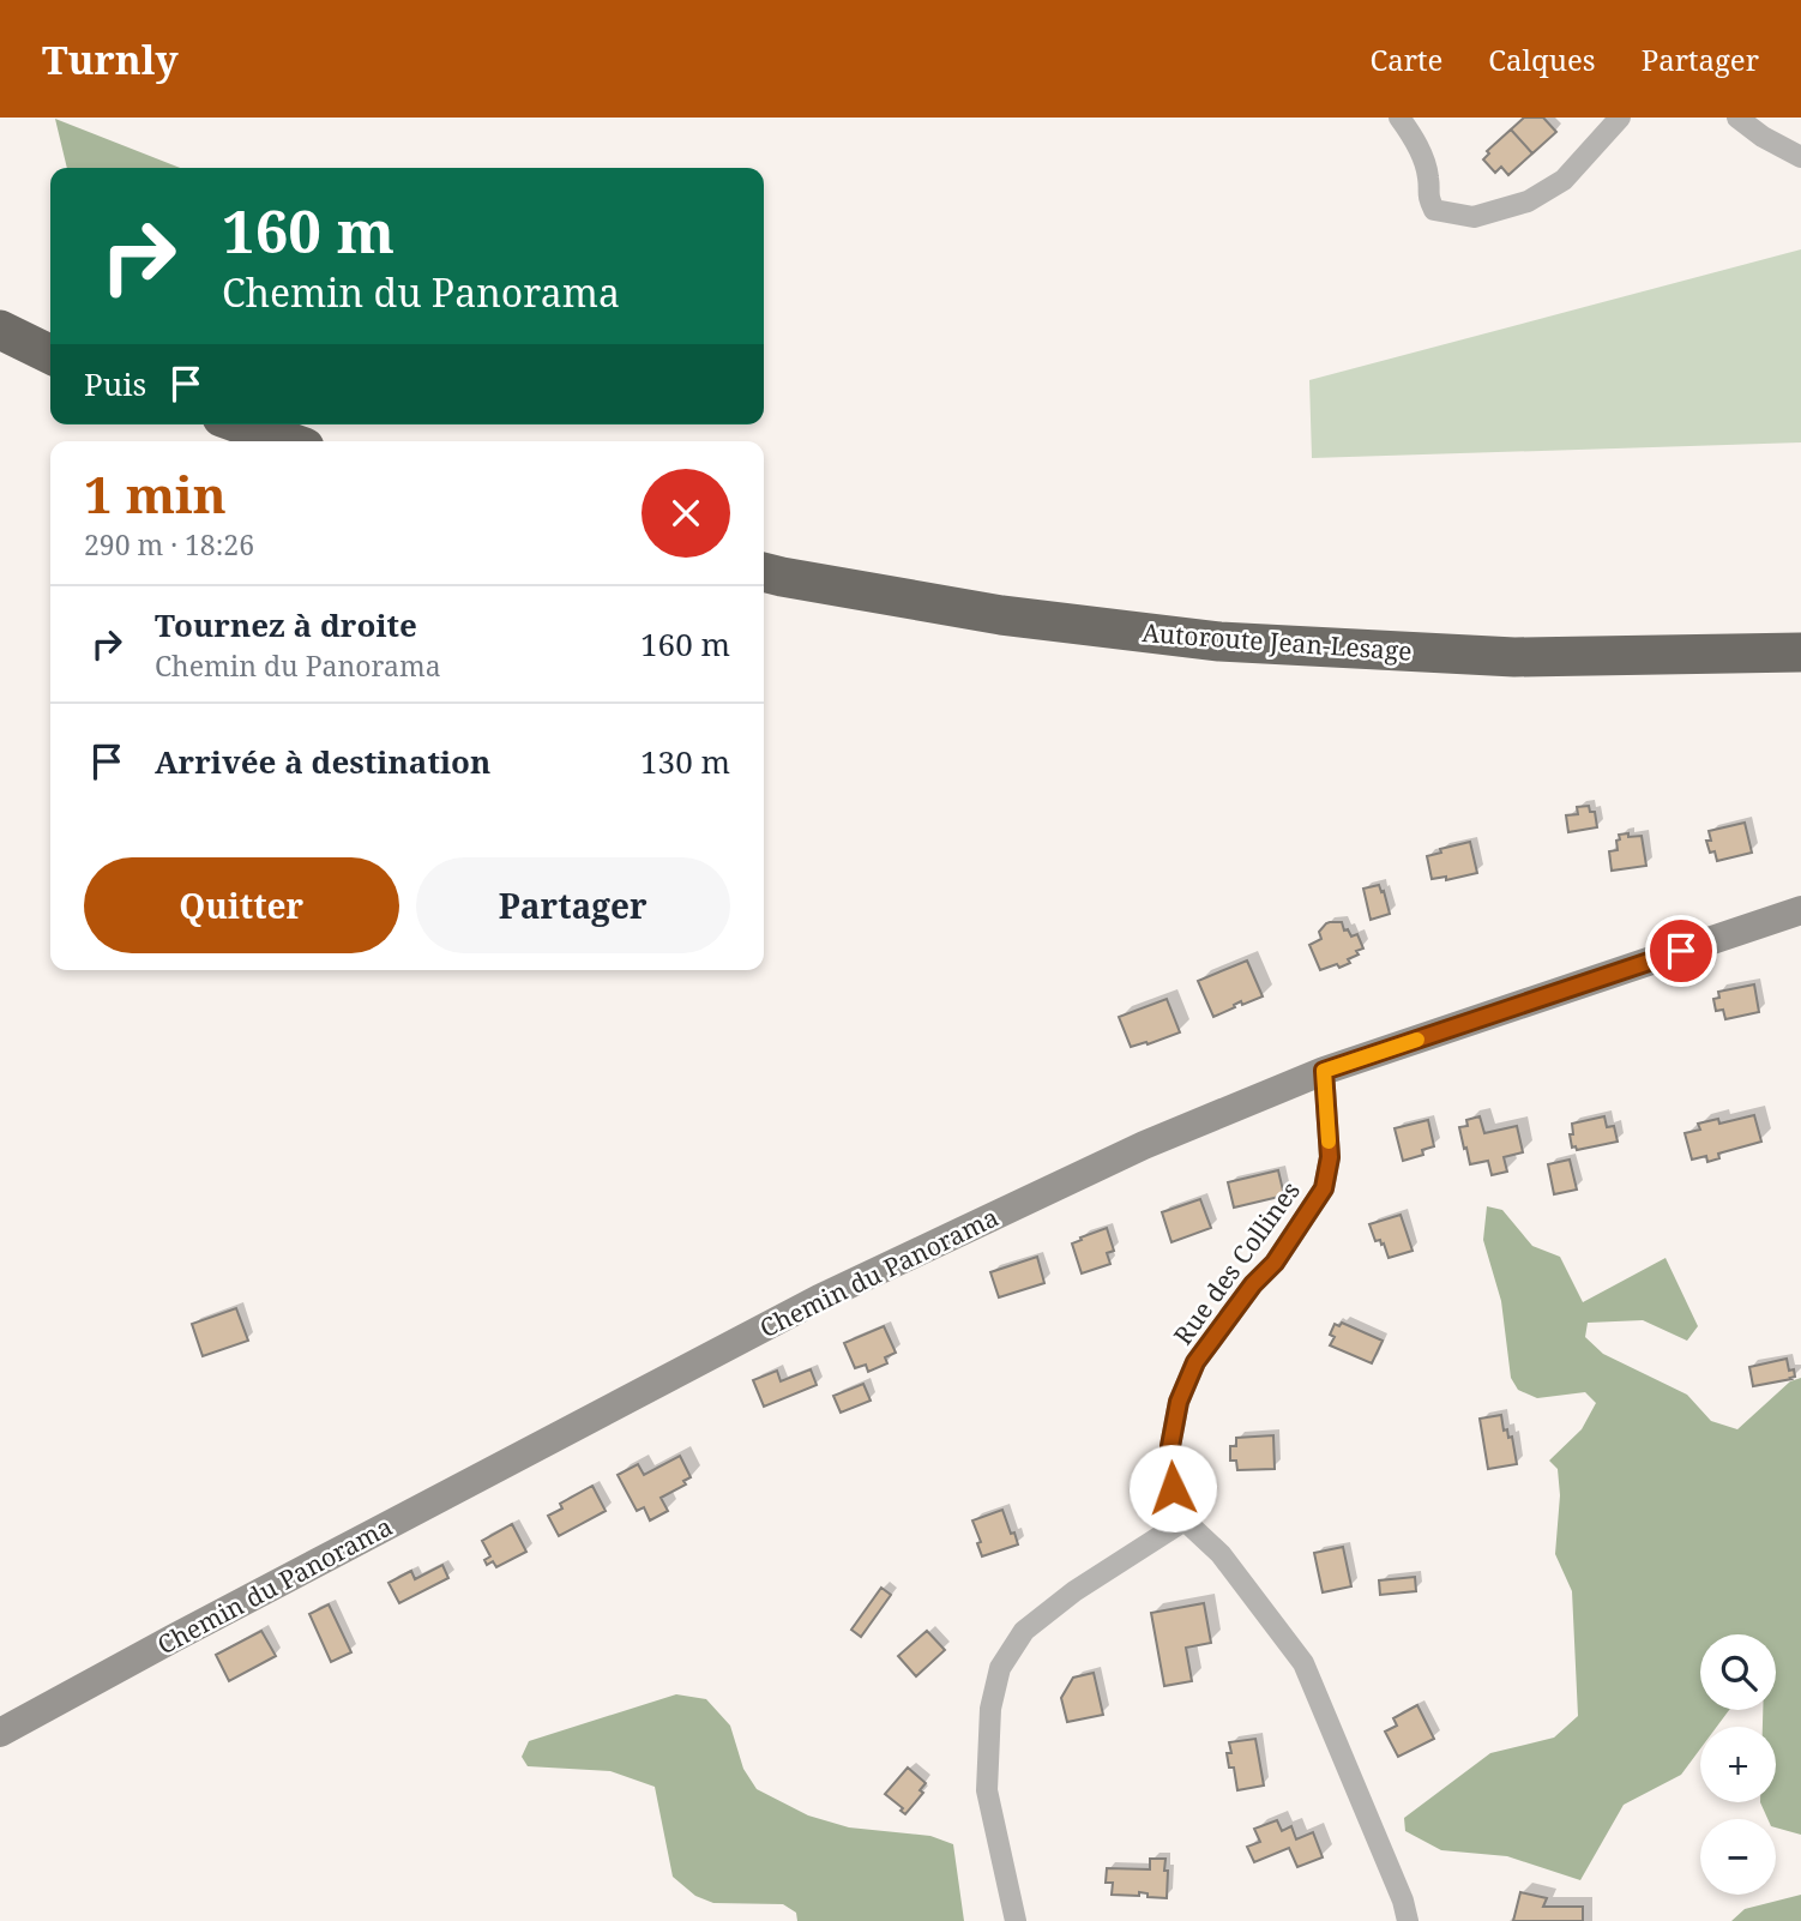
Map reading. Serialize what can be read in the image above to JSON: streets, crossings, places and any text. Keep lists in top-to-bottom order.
{
  "streets": {
    "highway": ["Autoroute Jean-Lesage"],
    "street": ["Rue des Collines", "Chemin du Panorama"]
  },
  "crossings": [
    ["Rue des Collines", "Chemin du Panorama"]
  ],
  "page": {
    "header": "Turnly",
    "nav": ["Carte", "Calques", "Partager"],
    "turn": ["160 m", "Chemin du Panorama"],
    "then": "Puis",
    "heading": ["1 min", "290 m · 18:26"],
    "list": [
      {
        "name": "Tournez à droite",
        "note": "Chemin du Panorama",
        "value": "160 m"
      },
      {
        "name": "Arrivée à destination",
        "value": "130 m"
      }
    ],
    "buttons": ["Quitter", "Partager"],
    "map_buttons": ["+", "−"]
  }
}
